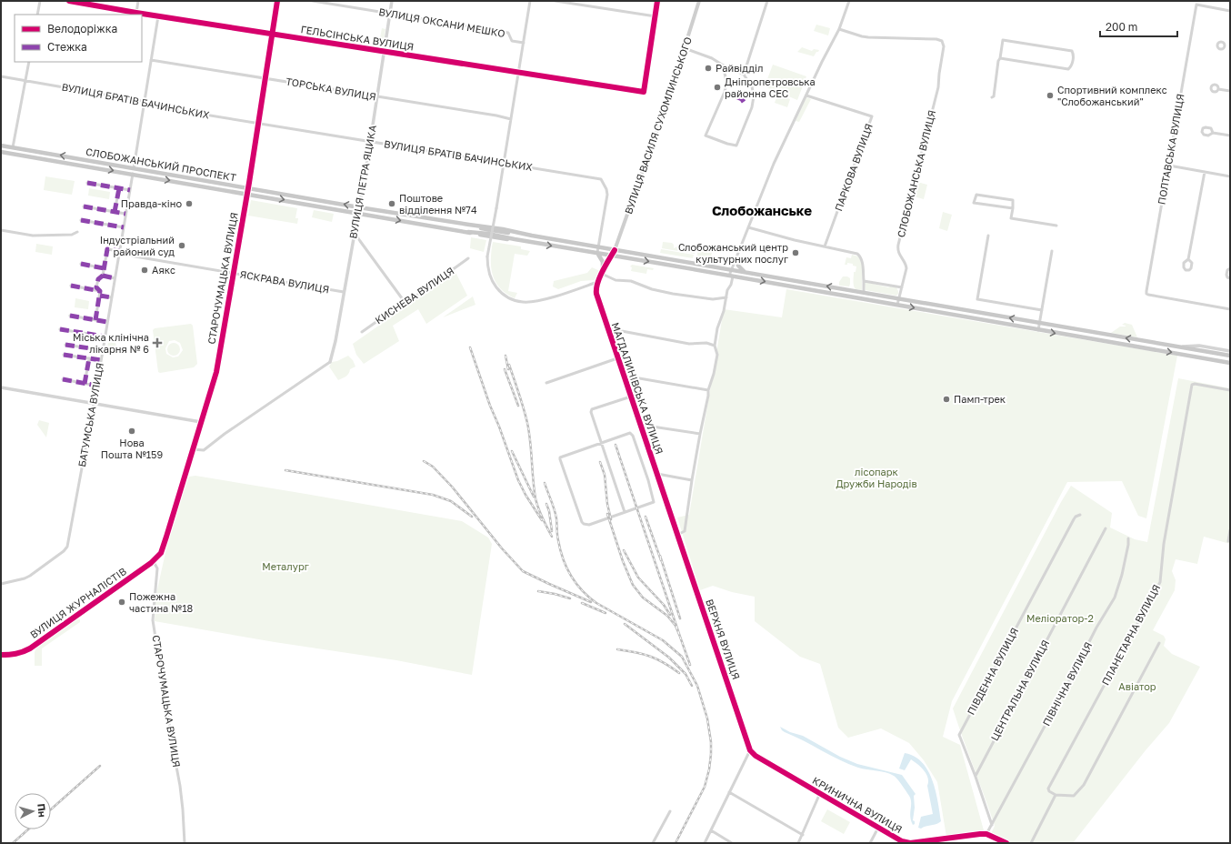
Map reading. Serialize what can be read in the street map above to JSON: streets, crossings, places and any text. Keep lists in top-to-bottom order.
{
  "streets": {
    "main road": ["ВУЛИЦЯ ВАСИЛЯ СУХОМЛИНСЬКОГО", "СЛОБОЖАНСЬКИЙ ПРОСПЕКТ"],
    "street": [
      "ВУЛИЦЯ ОКСАНИ МЕШКО",
      "ГЕЛЬСІНСЬКА ВУЛИЦЯ",
      "ТОРСЬКА ВУЛИЦЯ",
      "ВУЛИЦЯ БРАТІВ БАЧИНСЬКИХ",
      "ПОЛТАВСЬКА ВУЛИЦЯ",
      "ПАРКОВА ВУЛИЦЯ",
      "СЛОБОЖАНСЬКА ВУЛИЦЯ",
      "ВУЛИЦЯ ПЕТРА ЯЦИКА",
      "СТАРОЧУМАЦЬКА ВУЛИЦЯ",
      "ЯСКРАВА ВУЛИЦЯ",
      "КИСНЕВА ВУЛИЦЯ",
      "МАГДАЛИНІВСЬКА ВУЛИЦЯ",
      "БАТУМСЬКА ВУЛИЦЯ",
      "ВУЛИЦЯ ЖУРНАЛІСТІВ",
      "ПЛАНЕТАРНА ВУЛИЦЯ",
      "ВЕРХНЯ ВУЛИЦЯ",
      "ПІВДЕННА ВУЛИЦЯ",
      "ПІВНІЧНА ВУЛИЦЯ",
      "ЦЕНТРАЛЬНА ВУЛИЦЯ",
      "КРИНИЧНА ВУЛИЦЯ"
    ]
  },
  "crossings": [
    ["ВУЛИЦЯ ОКСАНИ МЕШКО", "ВУЛИЦЯ ПЕТРА ЯЦИКА"],
    ["ГЕЛЬСІНСЬКА ВУЛИЦЯ", "ВУЛИЦЯ ПЕТРА ЯЦИКА"],
    ["ГЕЛЬСІНСЬКА ВУЛИЦЯ", "СТАРОЧУМАЦЬКА ВУЛИЦЯ"],
    ["ТОРСЬКА ВУЛИЦЯ", "ВУЛИЦЯ ПЕТРА ЯЦИКА"],
    ["ТОРСЬКА ВУЛИЦЯ", "СТАРОЧУМАЦЬКА ВУЛИЦЯ"],
    ["ВУЛИЦЯ БРАТІВ БАЧИНСЬКИХ", "СЛОБОЖАНСЬКИЙ ПРОСПЕКТ"],
    ["ВУЛИЦЯ БРАТІВ БАЧИНСЬКИХ", "ВУЛИЦЯ ПЕТРА ЯЦИКА"],
    ["ВУЛИЦЯ БРАТІВ БАЧИНСЬКИХ", "СТАРОЧУМАЦЬКА ВУЛИЦЯ"],
    ["ВУЛИЦЯ ВАСИЛЯ СУХОМЛИНСЬКОГО", "СЛОБОЖАНСЬКИЙ ПРОСПЕКТ"],
    ["СЛОБОЖАНСЬКИЙ ПРОСПЕКТ", "СЛОБОЖАНСЬКА ВУЛИЦЯ"],
    ["СЛОБОЖАНСЬКИЙ ПРОСПЕКТ", "ВУЛИЦЯ ПЕТРА ЯЦИКА"],
    ["СЛОБОЖАНСЬКИЙ ПРОСПЕКТ", "СТАРОЧУМАЦЬКА ВУЛИЦЯ"],
    ["СЛОБОЖАНСЬКИЙ ПРОСПЕКТ", "БАТУМСЬКА ВУЛИЦЯ"],
    ["ВУЛИЦЯ ПЕТРА ЯЦИКА", "ЯСКРАВА ВУЛИЦЯ"],
    ["СТАРОЧУМАЦЬКА ВУЛИЦЯ", "ЯСКРАВА ВУЛИЦЯ"],
    ["СТАРОЧУМАЦЬКА ВУЛИЦЯ", "ВУЛИЦЯ ЖУРНАЛІСТІВ"],
    ["ЯСКРАВА ВУЛИЦЯ", "БАТУМСЬКА ВУЛИЦЯ"],
    ["МАГДАЛИНІВСЬКА ВУЛИЦЯ", "ВЕРХНЯ ВУЛИЦЯ"],
    ["ВЕРХНЯ ВУЛИЦЯ", "КРИНИЧНА ВУЛИЦЯ"],
    ["ПІВДЕННА ВУЛИЦЯ", "ЦЕНТРАЛЬНА ВУЛИЦЯ"],
    ["ПІВНІЧНА ВУЛИЦЯ", "КРИНИЧНА ВУЛИЦЯ"]
  ],
  "districts": ["Слобожанське"],
  "parks": [
    "лісопарк Дружби Народів",
    "Металург",
    "Меліоратор-2",
    "Авіатор"
  ],
  "places": {
    "other": [
      "Райвідділ",
      "Дніпропетровська районна СЕС",
      "Спортивний комплекс \"Слобожанський\"",
      "Правда-кіно",
      "Поштове відділення №74",
      "Індустріальний районий суд",
      "Слобожанський центр культурних послуг",
      "Аякс",
      "Памп-трек",
      "Нова Пошта №159",
      "Пожежна частина №18"
    ],
    "health": ["Міська клінічна лікарня № 6"]
  },
  "legend": ["Велодоріжка", "Стежка"],
  "scale_bar": "200 m",
  "north": "right"
}
